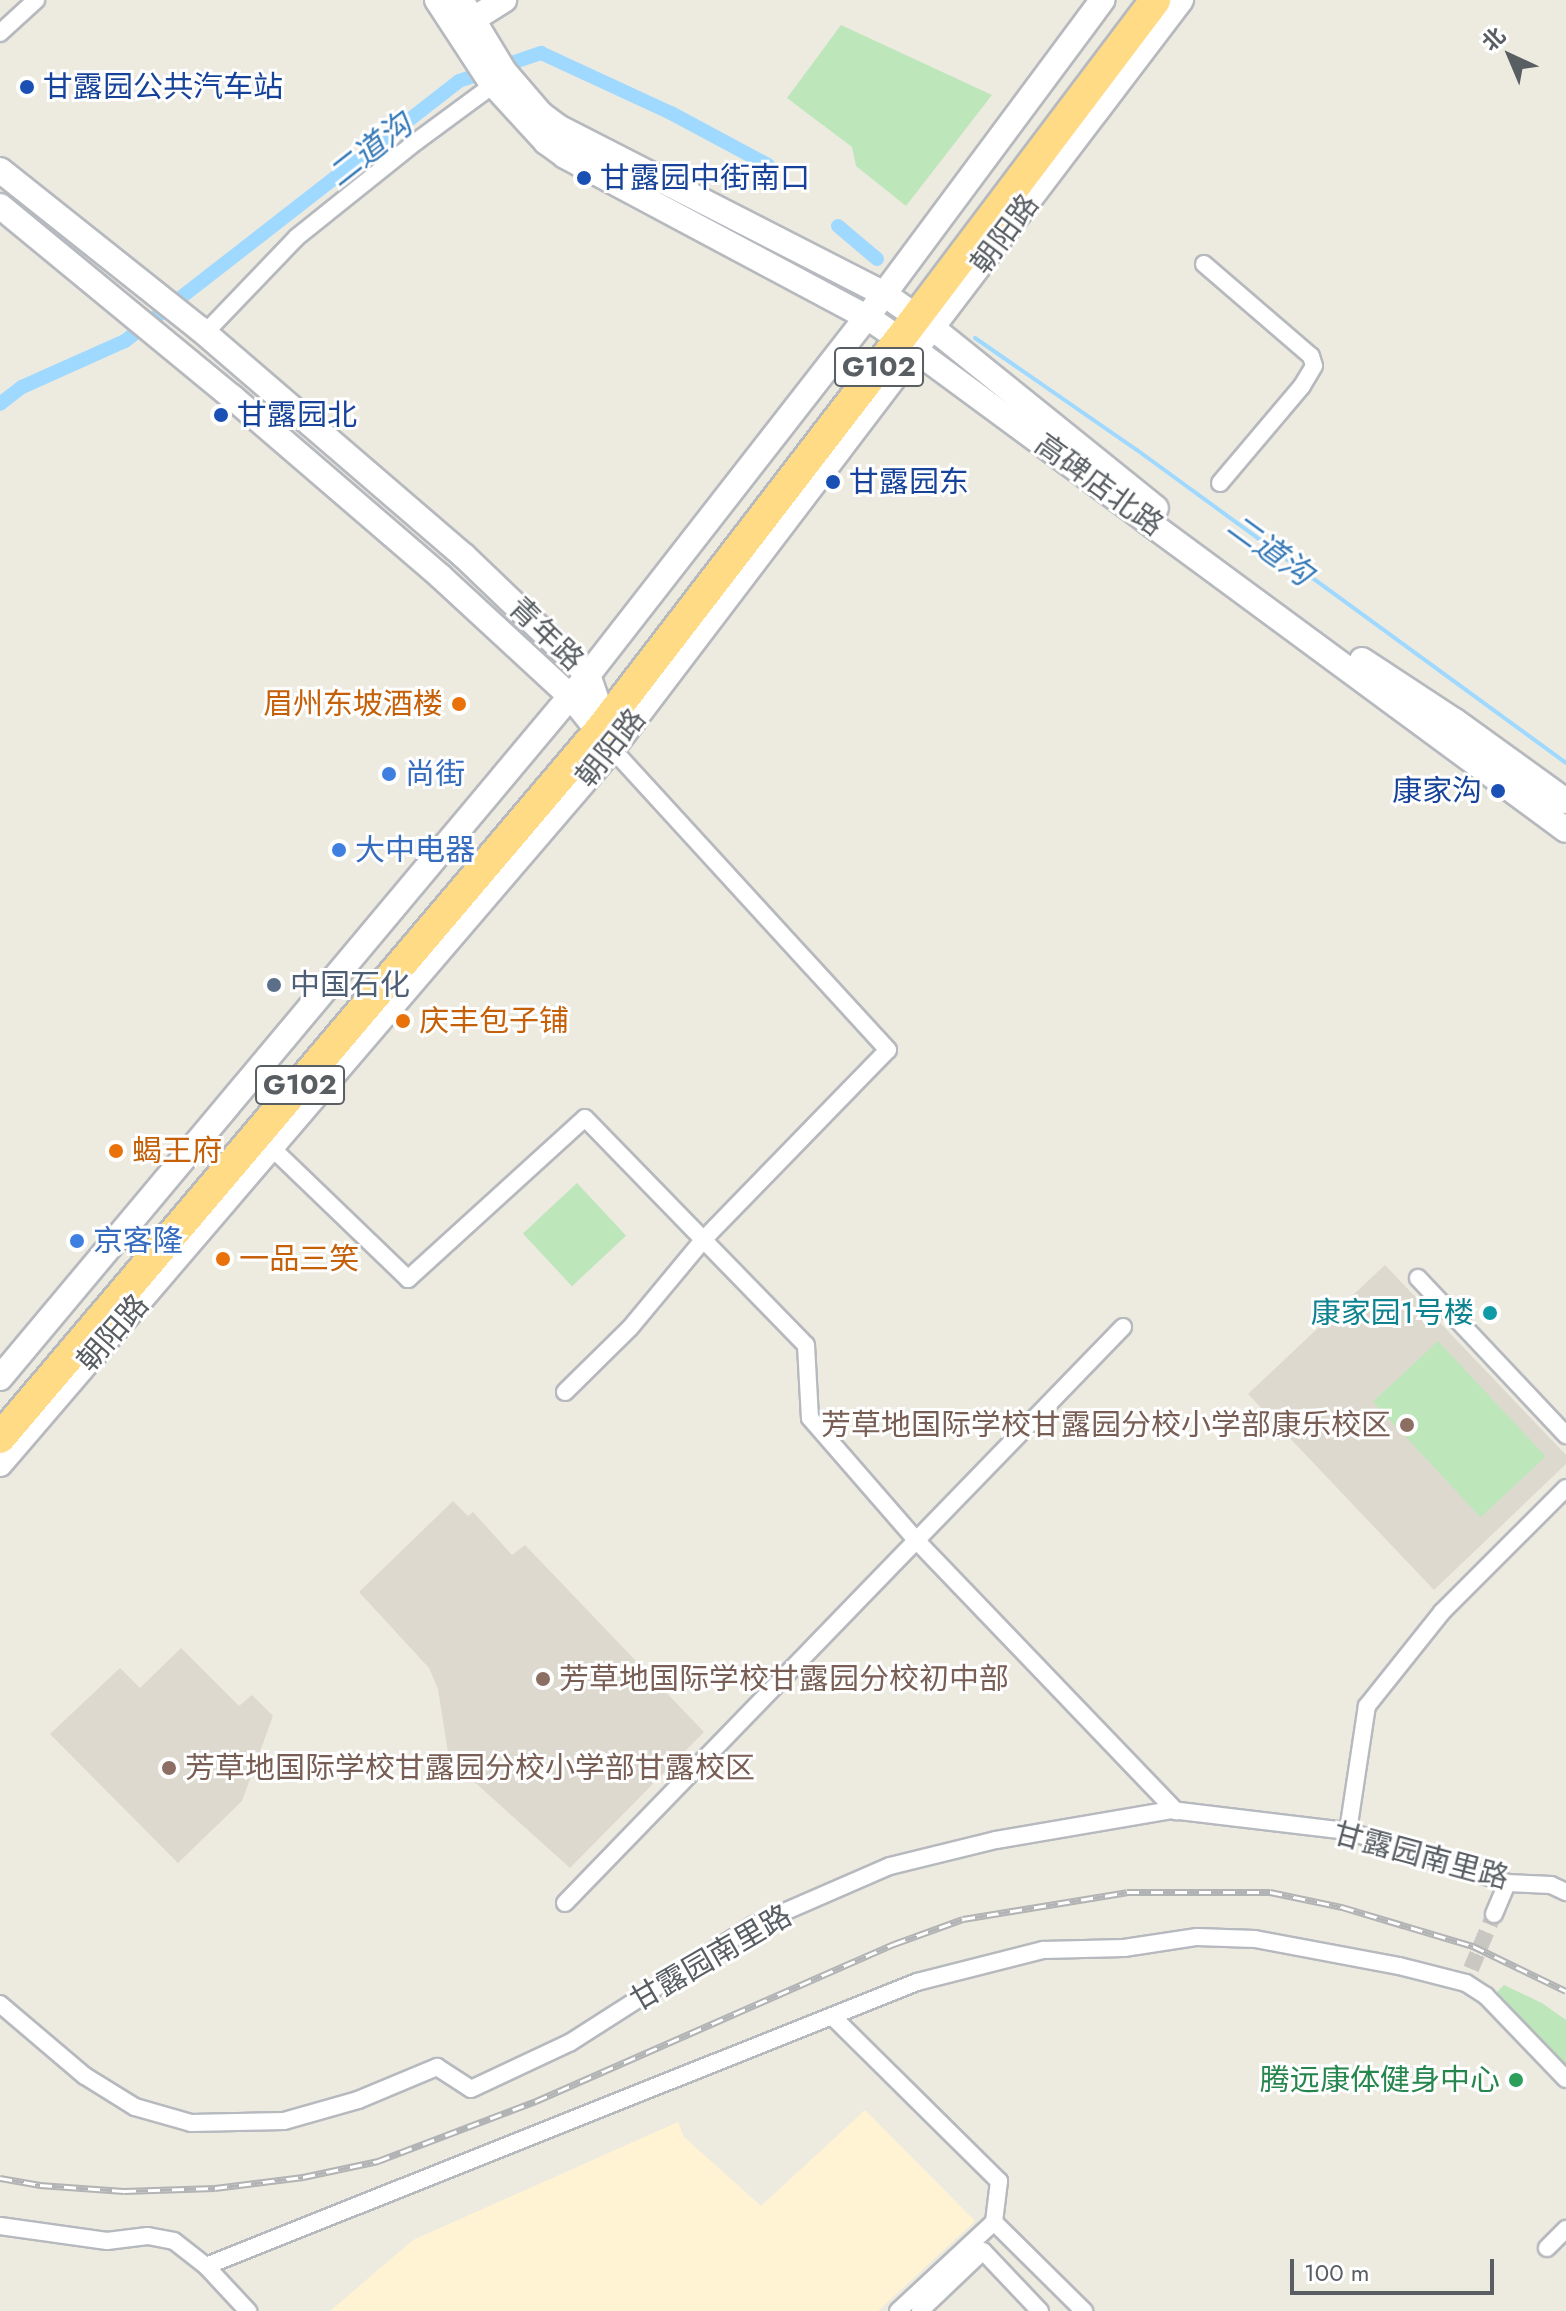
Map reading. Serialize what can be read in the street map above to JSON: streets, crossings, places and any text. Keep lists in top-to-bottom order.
{
  "streets": {
    "highway": ["朝阳路", "G102"],
    "street": ["高碑店北路", "青年路", "甘露园南里路"]
  },
  "crossings": [
    ["朝阳路", "高碑店北路"],
    ["朝阳路", "青年路"]
  ],
  "water": ["二道沟"],
  "places": [
    "甘露园公共汽车站",
    "甘露园中街南口",
    "甘露园北",
    "甘露园东",
    "眉州东坡酒楼",
    "尚街",
    "康家沟",
    "大中电器",
    "中国石化",
    "庆丰包子铺",
    "蝎王府",
    "京客隆",
    "一品三笑",
    "康家园1号楼",
    "芳草地国际学校甘露园分校小学部康乐校区",
    "芳草地国际学校甘露园分校初中部",
    "芳草地国际学校甘露园分校小学部甘露校区",
    "腾远康体健身中心"
  ],
  "scale_bar": "100 m",
  "north": "top left"
}
